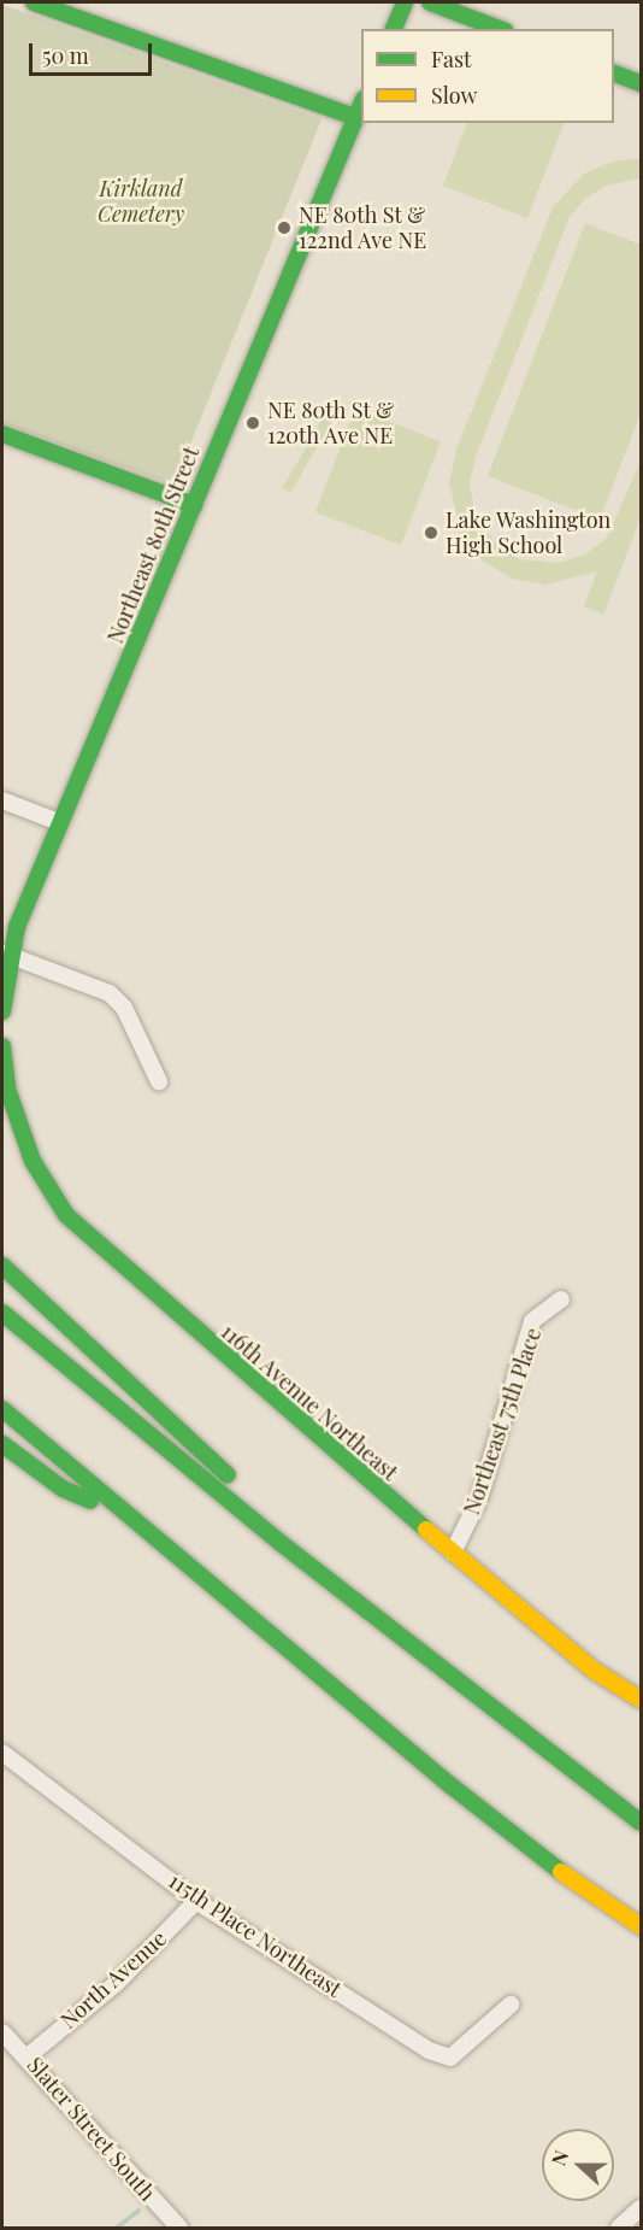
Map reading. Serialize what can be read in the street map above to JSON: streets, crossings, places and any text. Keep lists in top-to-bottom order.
{
  "streets": {
    "main road": ["Northeast 80th Street", "116th Avenue Northeast"],
    "street": [
      "Northeast 75th Place",
      "115th Place Northeast",
      "North Avenue",
      "Slater Street South"
    ]
  },
  "crossings": [
    ["116th Avenue Northeast", "Northeast 75th Place"],
    ["115th Place Northeast", "North Avenue"],
    ["North Avenue", "Slater Street South"]
  ],
  "parks": ["Kirkland Cemetery"],
  "places": ["NE 80th St & 122nd Ave NE", "NE 80th St & 120th Ave NE", "Lake Washington High School"],
  "legend": ["Fast", "Slow"],
  "scale_bar": "50 m",
  "north": "left"
}
